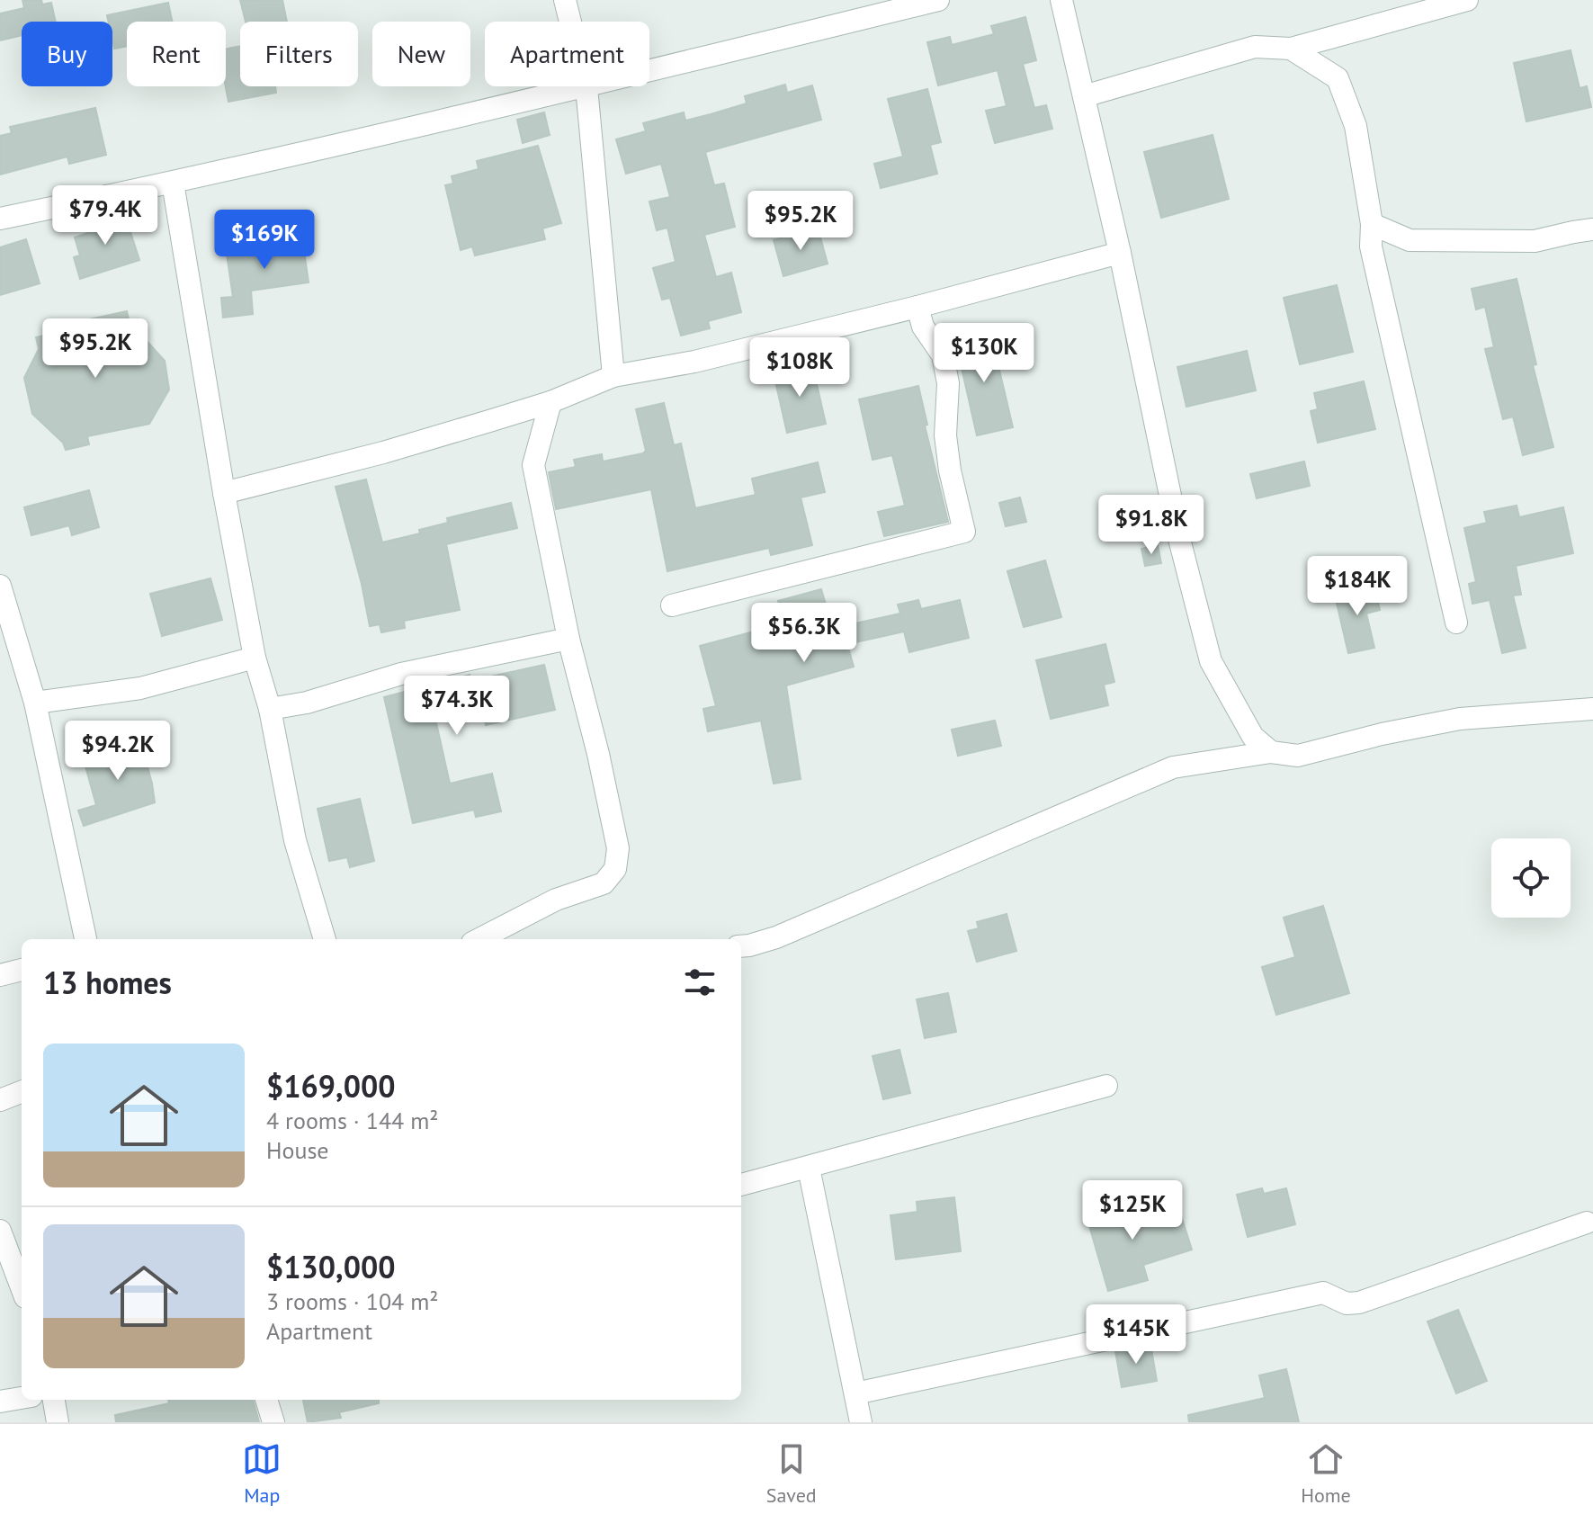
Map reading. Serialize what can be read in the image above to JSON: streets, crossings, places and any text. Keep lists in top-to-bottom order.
{
  "page": {
    "chip": [
      "Buy",
      "Rent",
      "Filters",
      "New",
      "Apartment"
    ],
    "price": [
      "$79.4K",
      "$95.2K",
      "$169K",
      "$95.2K",
      "$130K",
      "$108K",
      "$91.8K",
      "$184K",
      "$56.3K",
      "$74.3K",
      "$94.2K",
      "$125K",
      "$145K"
    ],
    "heading": "13 homes",
    "list": [
      {
        "name": "$169,000",
        "note": "4 rooms · 144 m² · House"
      },
      {
        "name": "$130,000",
        "note": "3 rooms · 104 m² · Apartment"
      }
    ],
    "tabs": ["Map", "Saved", "Home"]
  }
}
